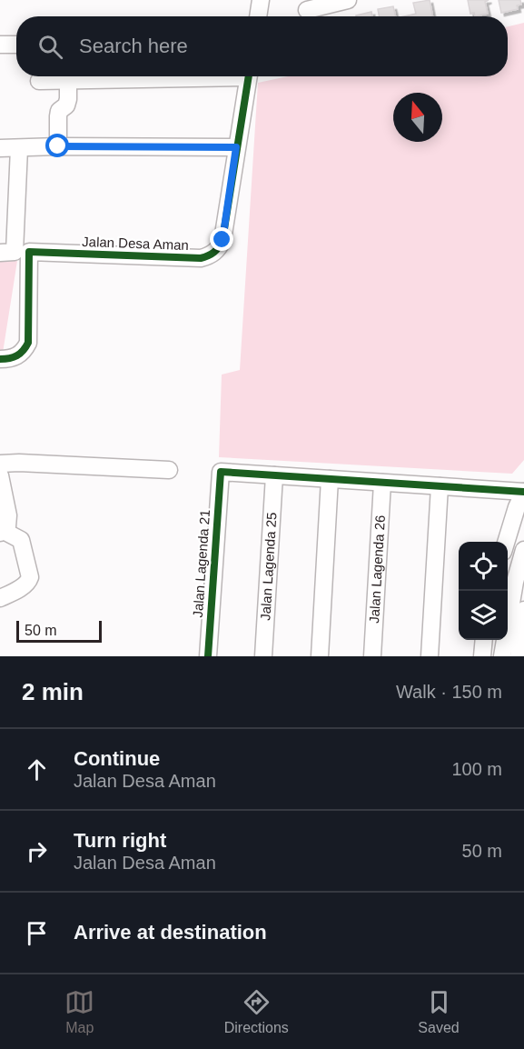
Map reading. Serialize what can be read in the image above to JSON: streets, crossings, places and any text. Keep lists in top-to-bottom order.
{
  "streets": {
    "street": [
      "Jalan Desa Aman",
      "Jalan Lagenda 21",
      "Jalan Lagenda 25",
      "Jalan Lagenda 26"
    ]
  },
  "crossings": [
    ["Jalan Lagenda 21", "Jalan Lagenda 25"]
  ],
  "scale_bar": "50 m",
  "north": "top",
  "page": {
    "search": "Search here",
    "scale": "50 m",
    "heading": ["2 min", "Walk · 150 m"],
    "list": [
      ["Continue", "Jalan Desa Aman", "100 m"],
      ["Turn right", "Jalan Desa Aman", "50 m"],
      "Arrive at destination"
    ],
    "nav": ["Map", "Directions", "Saved"]
  }
}
